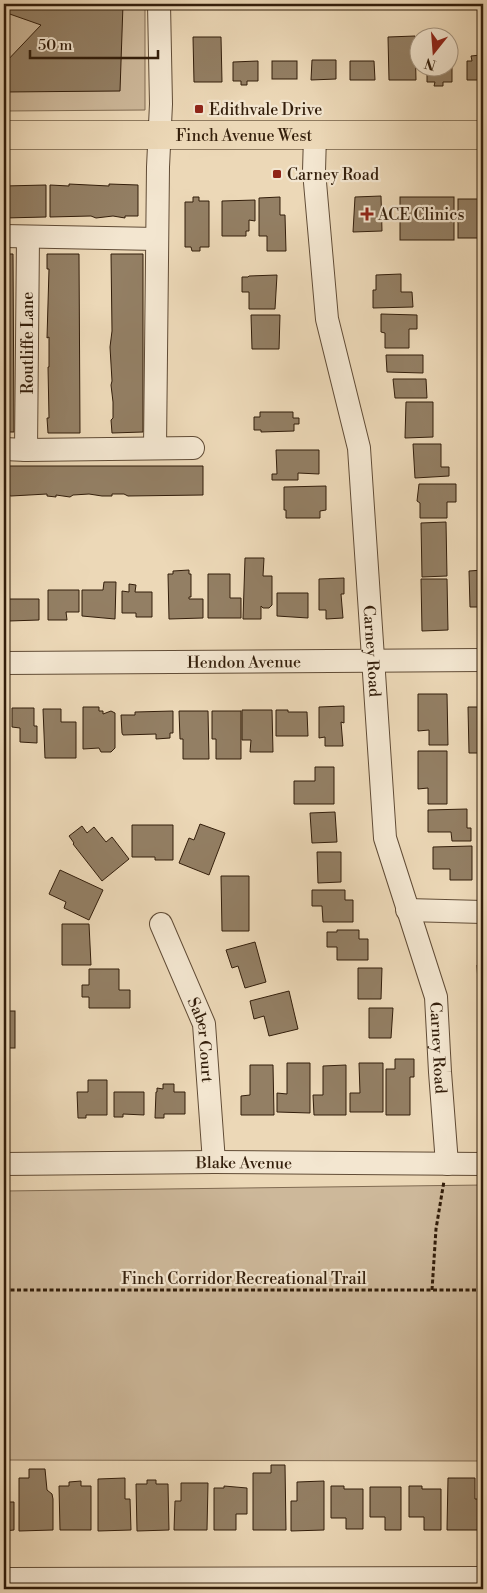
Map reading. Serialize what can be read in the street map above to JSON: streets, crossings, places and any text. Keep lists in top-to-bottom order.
{
  "streets": {
    "main road": ["Finch Avenue West"],
    "street": [
      "Routliffe Lane",
      "Carney Road",
      "Hendon Avenue",
      "Saber Court",
      "Blake Avenue"
    ],
    "path": ["Finch Corridor Recreational Trail"]
  },
  "crossings": [
    ["Finch Avenue West", "Carney Road"],
    ["Carney Road", "Hendon Avenue"],
    ["Carney Road", "Blake Avenue"],
    ["Saber Court", "Blake Avenue"]
  ],
  "places": {
    "transit": ["Edithvale Drive", "Carney Road"],
    "health": ["ACE Clinics"]
  },
  "scale_bar": "50 m",
  "north": "bottom"
}
